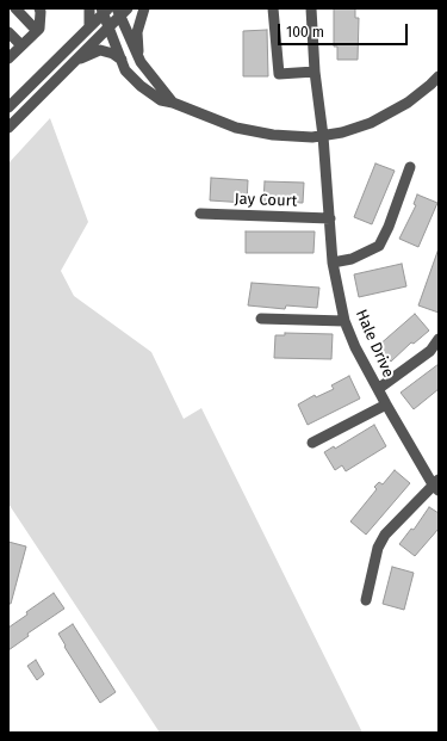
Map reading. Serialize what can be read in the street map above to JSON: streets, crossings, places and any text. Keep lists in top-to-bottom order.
{
  "streets": {
    "street": ["Jay Court", "Hale Drive"]
  },
  "crossings": [
    ["Jay Court", "Hale Drive"]
  ],
  "scale_bar": "100 m"
}
